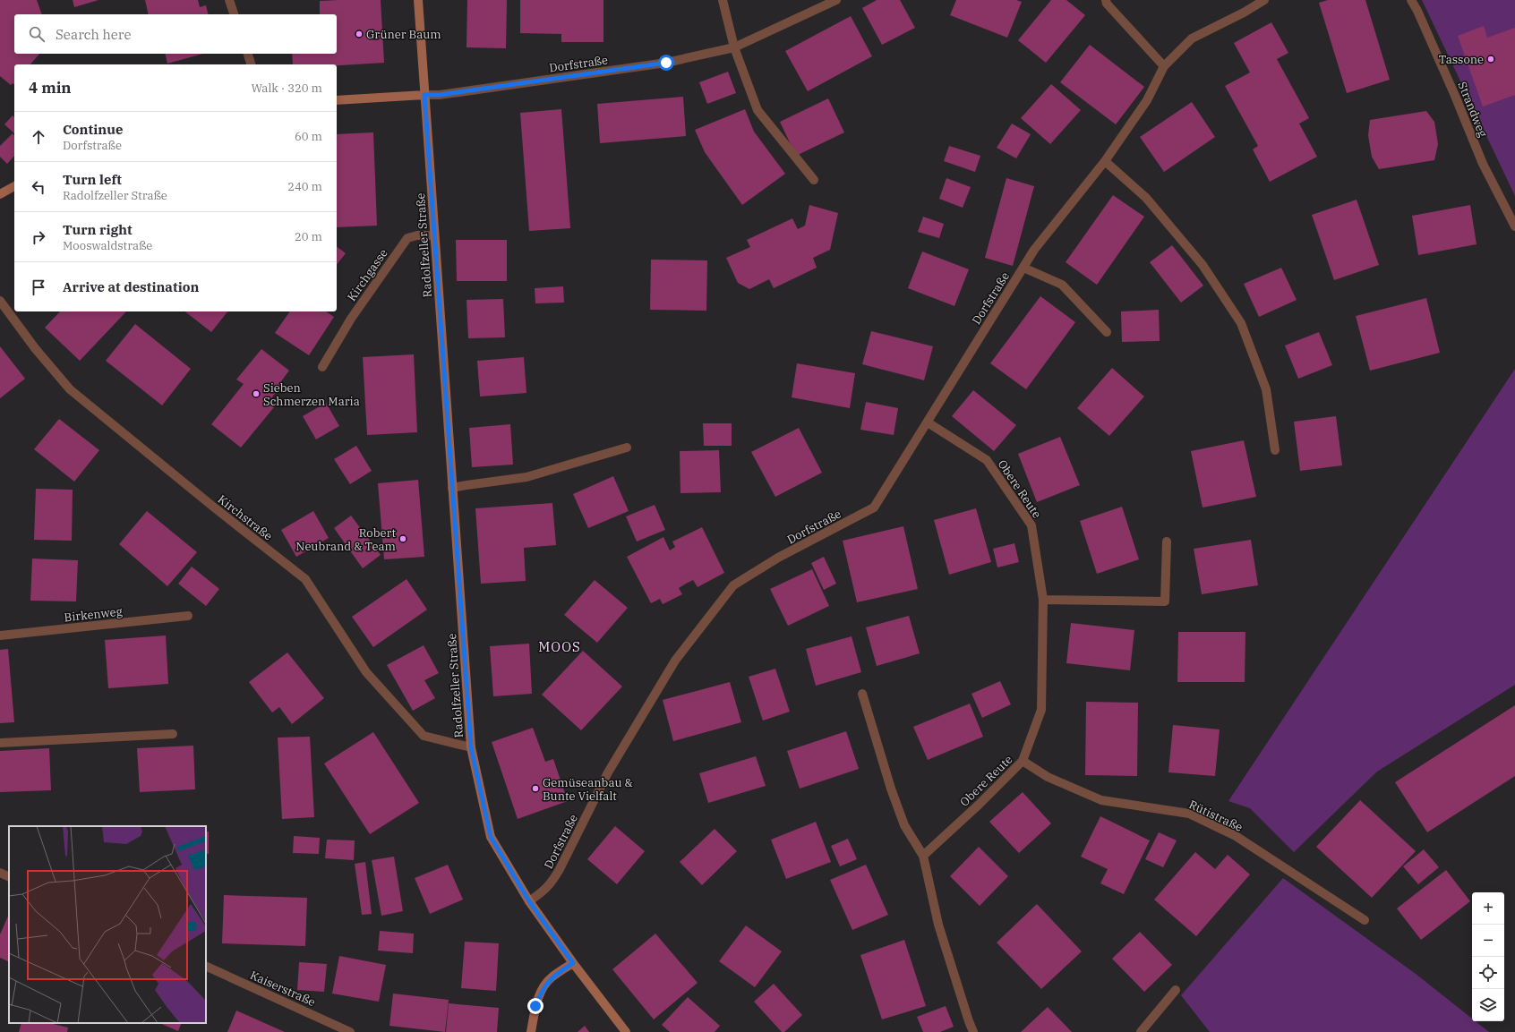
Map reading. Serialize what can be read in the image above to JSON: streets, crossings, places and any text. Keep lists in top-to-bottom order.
{
  "streets": {
    "main road": ["Radolfzeller Straße"],
    "street": [
      "Dorfstraße",
      "Strandweg",
      "Kirchgasse",
      "Obere Reute",
      "Kirchstraße",
      "Birkenweg",
      "Rütistraße",
      "Kaiserstraße"
    ]
  },
  "crossings": [
    ["Dorfstraße", "Radolfzeller Straße"],
    ["Dorfstraße", "Obere Reute"],
    ["Radolfzeller Straße", "Kirchgasse"],
    ["Radolfzeller Straße", "Kirchstraße"],
    ["Obere Reute", "Rütistraße"]
  ],
  "districts": ["MOOS"],
  "places": [
    "Grüner Baum",
    "Tassone",
    "Sieben Schmerzen Maria",
    "Robert Neubrand & Team",
    "Gemüseanbau & Bunte Vielfalt"
  ],
  "page": {
    "search": "Search here",
    "heading": ["4 min", "Walk · 320 m"],
    "list": [
      ["Continue", "Dorfstraße", "60 m"],
      ["Turn left", "Radolfzeller Straße", "240 m"],
      ["Turn right", "Mooswaldstraße", "20 m"],
      "Arrive at destination"
    ],
    "map_buttons": ["+", "−"]
  }
}
